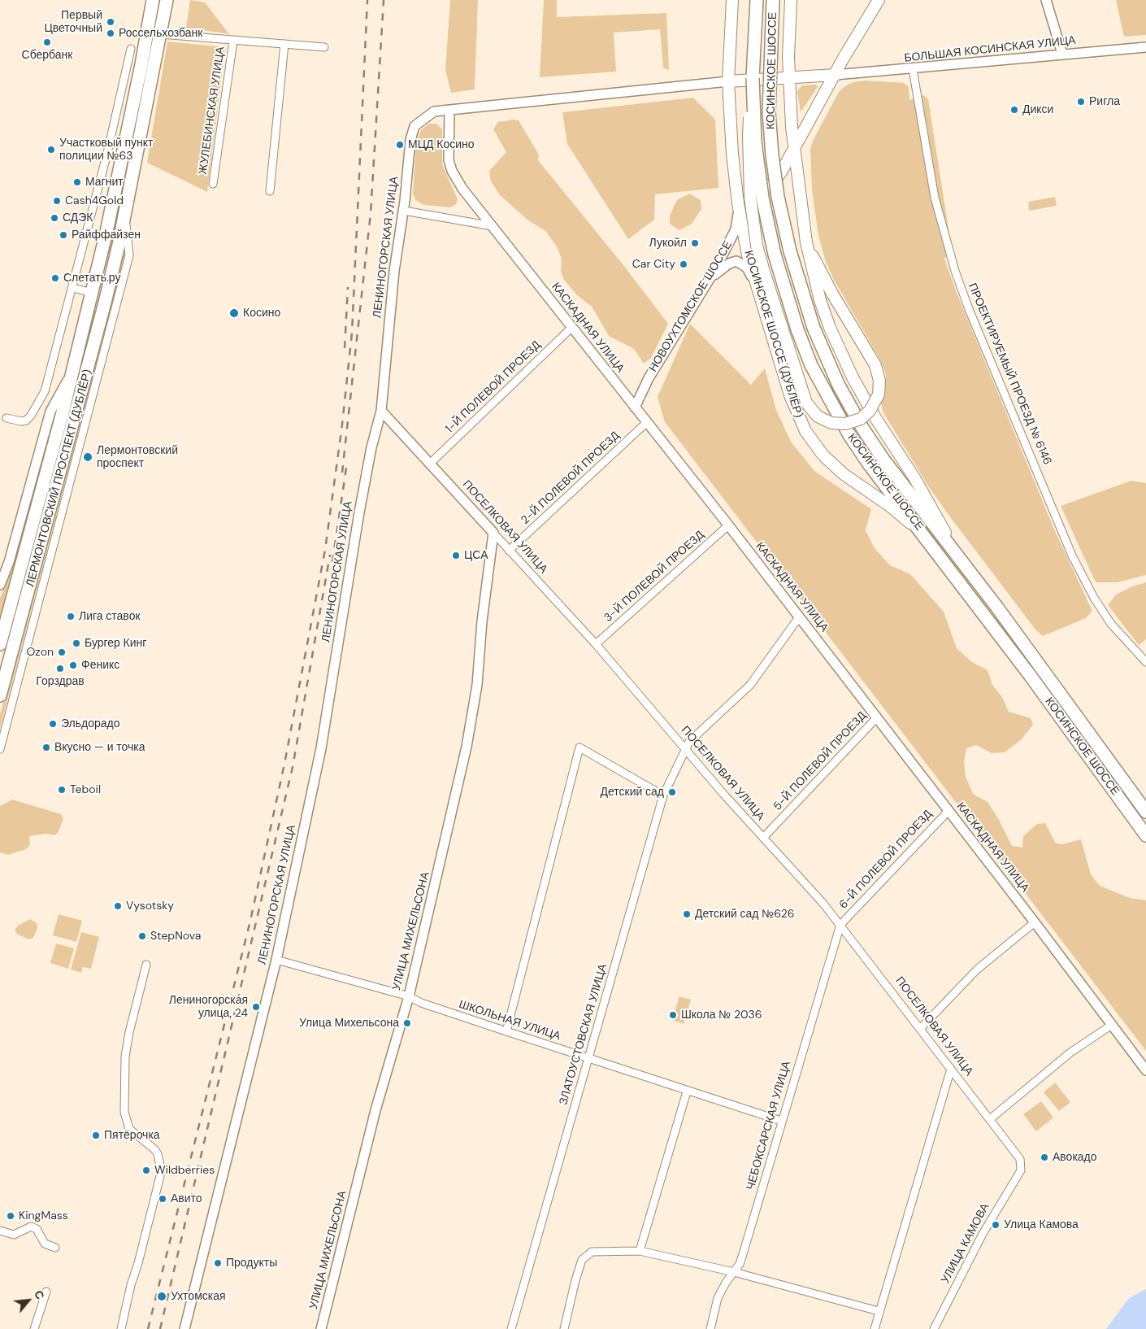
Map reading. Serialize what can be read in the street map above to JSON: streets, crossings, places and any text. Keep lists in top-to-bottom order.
{
  "streets": {
    "main road": ["КОСИНСКОЕ ШОССЕ", "КОСИНСКОЕ ШОССЕ (ДУБЛЁР)"],
    "street": [
      "БОЛЬШАЯ КОСИНСКАЯ УЛИЦА",
      "ЖУЛЕБИНСКАЯ УЛИЦА",
      "ЛЕНИНОГОРСКАЯ УЛИЦА",
      "НОВОУХТОМСКОЕ ШОССЕ",
      "КАСКАДНАЯ УЛИЦА",
      "ПРОЕКТИРУЕМЫЙ ПРОЕЗД № 6146",
      "1-Й ПОЛЕВОЙ ПРОЕЗД",
      "ЛЕРМОНТОВСКИЙ ПРОСПЕКТ (ДУБЛЁР)",
      "2-Й ПОЛЕВОЙ ПРОЕЗД",
      "ПОСЕЛКОВАЯ УЛИЦА",
      "3-Й ПОЛЕВОЙ ПРОЕЗД",
      "5-Й ПОЛЕВОЙ ПРОЕЗД",
      "6-Й ПОЛЕВОЙ ПРОЕЗД",
      "УЛИЦА МИХЕЛЬСОНА",
      "ШКОЛЬНАЯ УЛИЦА",
      "ЗЛАТОУСТОВСКАЯ УЛИЦА",
      "ЧЕБОКСАРСКАЯ УЛИЦА",
      "УЛИЦА КАМОВА"
    ]
  },
  "crossings": [
    ["БОЛЬШАЯ КОСИНСКАЯ УЛИЦА", "ПРОЕКТИРУЕМЫЙ ПРОЕЗД № 6146"],
    ["КОСИНСКОЕ ШОССЕ", "КОСИНСКОЕ ШОССЕ (ДУБЛЁР)"],
    ["ЛЕНИНОГОРСКАЯ УЛИЦА", "КАСКАДНАЯ УЛИЦА"],
    ["ЛЕНИНОГОРСКАЯ УЛИЦА", "КОСИНСКОЕ ШОССЕ (ДУБЛЁР)"],
    ["ЛЕНИНОГОРСКАЯ УЛИЦА", "ПОСЕЛКОВАЯ УЛИЦА"],
    ["ЛЕНИНОГОРСКАЯ УЛИЦА", "ШКОЛЬНАЯ УЛИЦА"],
    ["НОВОУХТОМСКОЕ ШОССЕ", "КАСКАДНАЯ УЛИЦА"],
    ["НОВОУХТОМСКОЕ ШОССЕ", "КОСИНСКОЕ ШОССЕ (ДУБЛЁР)"],
    ["КАСКАДНАЯ УЛИЦА", "1-Й ПОЛЕВОЙ ПРОЕЗД"],
    ["КАСКАДНАЯ УЛИЦА", "2-Й ПОЛЕВОЙ ПРОЕЗД"],
    ["КАСКАДНАЯ УЛИЦА", "3-Й ПОЛЕВОЙ ПРОЕЗД"],
    ["КАСКАДНАЯ УЛИЦА", "5-Й ПОЛЕВОЙ ПРОЕЗД"],
    ["КАСКАДНАЯ УЛИЦА", "6-Й ПОЛЕВОЙ ПРОЕЗД"],
    ["КАСКАДНАЯ УЛИЦА", "ЗЛАТОУСТОВСКАЯ УЛИЦА"],
    ["1-Й ПОЛЕВОЙ ПРОЕЗД", "ПОСЕЛКОВАЯ УЛИЦА"],
    ["2-Й ПОЛЕВОЙ ПРОЕЗД", "ПОСЕЛКОВАЯ УЛИЦА"],
    ["ПОСЕЛКОВАЯ УЛИЦА", "3-Й ПОЛЕВОЙ ПРОЕЗД"],
    ["ПОСЕЛКОВАЯ УЛИЦА", "5-Й ПОЛЕВОЙ ПРОЕЗД"],
    ["ПОСЕЛКОВАЯ УЛИЦА", "6-Й ПОЛЕВОЙ ПРОЕЗД"],
    ["ПОСЕЛКОВАЯ УЛИЦА", "УЛИЦА МИХЕЛЬСОНА"],
    ["ПОСЕЛКОВАЯ УЛИЦА", "ЗЛАТОУСТОВСКАЯ УЛИЦА"],
    ["ПОСЕЛКОВАЯ УЛИЦА", "ЧЕБОКСАРСКАЯ УЛИЦА"],
    ["ПОСЕЛКОВАЯ УЛИЦА", "УЛИЦА КАМОВА"],
    ["6-Й ПОЛЕВОЙ ПРОЕЗД", "ЧЕБОКСАРСКАЯ УЛИЦА"],
    ["УЛИЦА МИХЕЛЬСОНА", "ШКОЛЬНАЯ УЛИЦА"],
    ["ШКОЛЬНАЯ УЛИЦА", "ЗЛАТОУСТОВСКАЯ УЛИЦА"],
    ["ШКОЛЬНАЯ УЛИЦА", "ЧЕБОКСАРСКАЯ УЛИЦА"]
  ],
  "places": [
    "Первый Цветочный",
    "Россельхозбанк",
    "Сбербанк",
    "Ригла",
    "Дикси",
    "МЦД Косино",
    "Участковый пункт полиции №63",
    "Магнит",
    "Cash4Gold",
    "СДЭК",
    "Райффайзен",
    "Лукойл",
    "Car City",
    "Слетать.ру",
    "Косино",
    "Лермонтовский проспект",
    "ЦСА",
    "Лига ставок",
    "Бургер Кинг",
    "Ozon",
    "Феникс",
    "Горздрав",
    "Эльдорадо",
    "Вкусно — и точка",
    "Teboil",
    "Детский сад",
    "Vysotsky",
    "Детский сад №626",
    "StepNova",
    "Лениногорская улица, 24",
    "Школа № 2036",
    "Улица Михельсона",
    "Пятёрочка",
    "Авокадо",
    "Wildberries",
    "Авито",
    "KingMass",
    "Улица Камова",
    "Продукты",
    "Ухтомская"
  ],
  "north": "top right"
}
